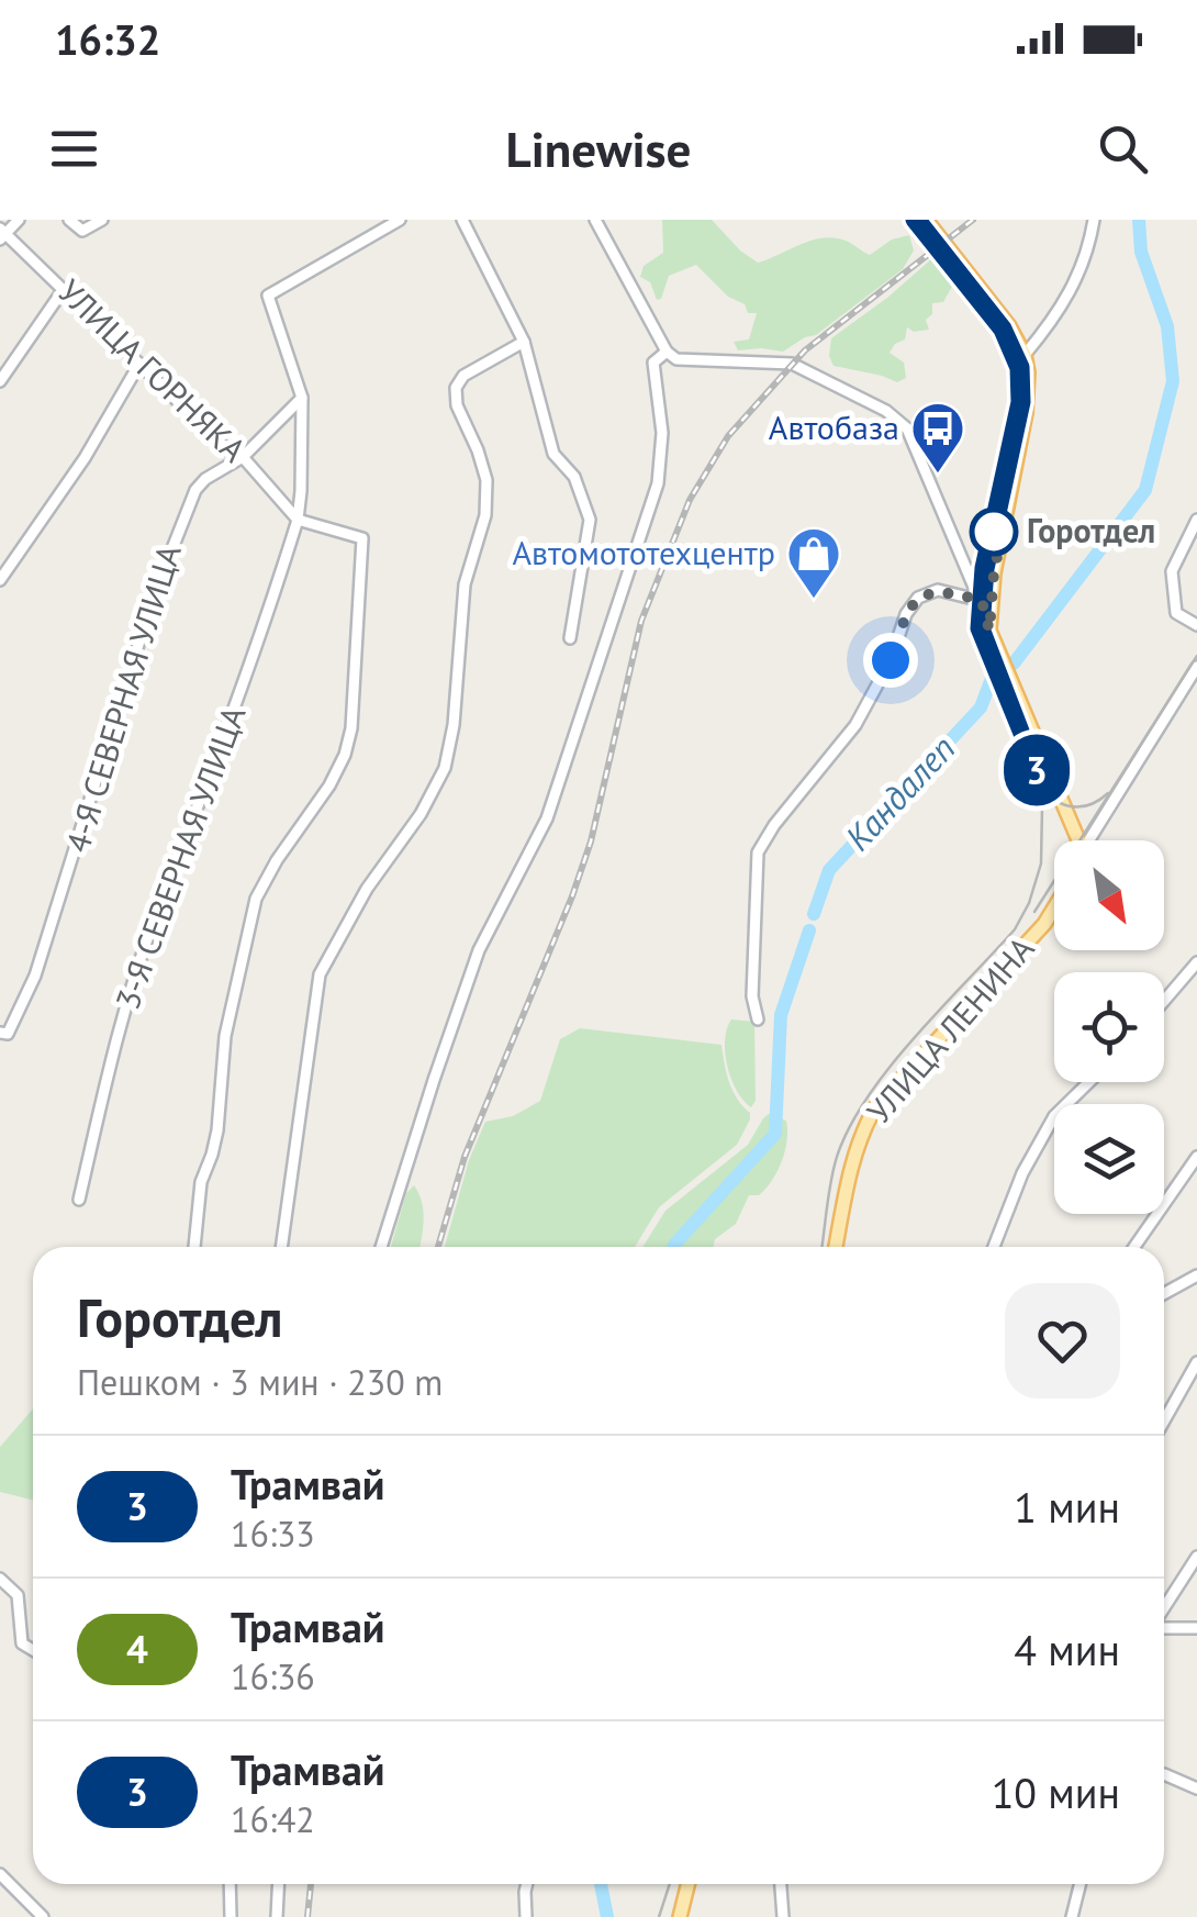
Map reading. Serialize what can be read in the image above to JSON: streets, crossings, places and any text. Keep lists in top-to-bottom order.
{
  "streets": {
    "main road": ["УЛИЦА ЛЕНИНА"],
    "street": ["УЛИЦА ГОРНЯКА", "4-Я СЕВЕРНАЯ УЛИЦА", "3-Я СЕВЕРНАЯ УЛИЦА"]
  },
  "crossings": [
    ["УЛИЦА ГОРНЯКА", "4-Я СЕВЕРНАЯ УЛИЦА"],
    ["УЛИЦА ГОРНЯКА", "3-Я СЕВЕРНАЯ УЛИЦА"],
    ["4-Я СЕВЕРНАЯ УЛИЦА", "3-Я СЕВЕРНАЯ УЛИЦА"]
  ],
  "water": ["Кандалеп"],
  "places": {
    "bus stop": ["Автобаза"],
    "other": ["Горотдел"],
    "shop": ["Автомототехцентр"]
  },
  "lines": ["tram line 3"],
  "north": "bottom right",
  "page": {
    "status": "16:32",
    "header": "Linewise",
    "on_map": "3",
    "heading": ["Горотдел", "Пешком · 3 мин · 230 m"],
    "list": [
      {
        "mark": "3",
        "name": "Трамвай",
        "note": "16:33",
        "value": "1 мин"
      },
      {
        "mark": "4",
        "name": "Трамвай",
        "note": "16:36",
        "value": "4 мин"
      },
      {
        "mark": "3",
        "name": "Трамвай",
        "note": "16:42",
        "value": "10 мин"
      }
    ]
  }
}
